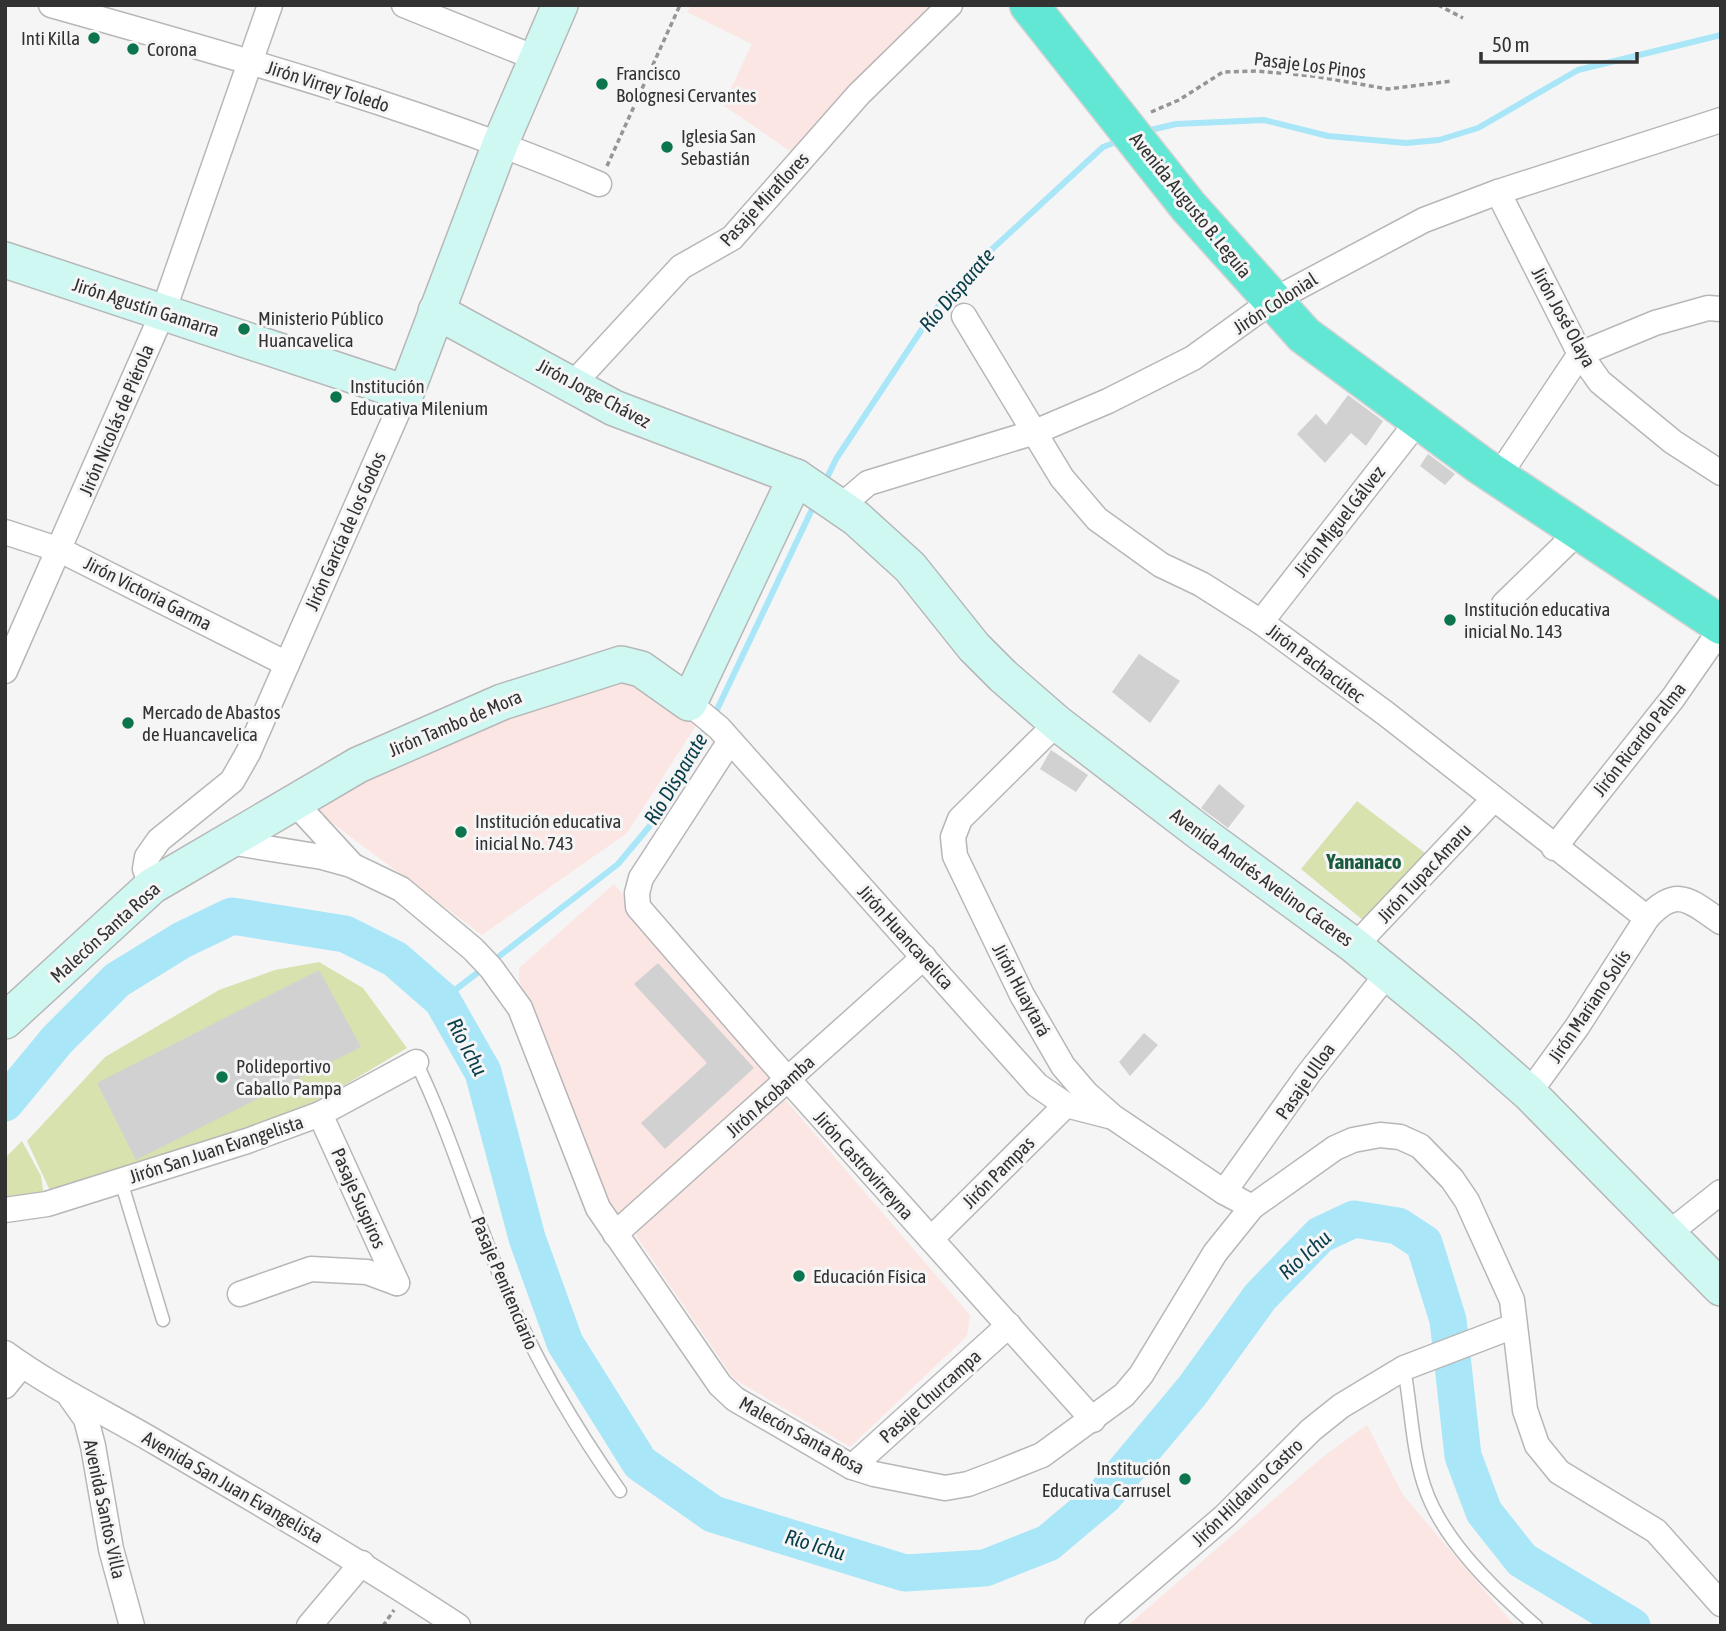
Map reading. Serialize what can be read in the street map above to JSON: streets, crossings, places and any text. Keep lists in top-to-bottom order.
{
  "streets": {
    "highway": ["Avenida Augusto B. Leguía"],
    "main road": [
      "Jirón Agustín Gamarra",
      "Jirón Jorge Chávez",
      "Jirón García de los Godos",
      "Jirón Tambo de Mora",
      "Avenida Andrés Avelino Cáceres",
      "Malecón Santa Rosa"
    ],
    "street": [
      "Jirón Virrey Toledo",
      "Pasaje Miraflores",
      "Jirón Colonial",
      "Jirón José Olaya",
      "Jirón Nicolás de Piérola",
      "Jirón Miguel Gálvez",
      "Jirón Victoria Garma",
      "Jirón Pachacútec",
      "Jirón Ricardo Palma",
      "Jirón Tupac Amaru",
      "Jirón Huancavelica",
      "Jirón Huaytará",
      "Jirón Mariano Solís",
      "Pasaje Ulloa",
      "Jirón Acobamba",
      "Jirón San Juan Evangelista",
      "Jirón Castrovirreyna",
      "Jirón Pampas",
      "Pasaje Suspiros",
      "Pasaje Churcampa",
      "Avenida San Juan Evangelista",
      "Jirón Hildauro Castro",
      "Avenida Santos Villa"
    ],
    "lane": ["Pasaje Penitenciario"],
    "path": ["Pasaje Los Pinos"]
  },
  "crossings": [
    ["Pasaje Los Pinos", "Avenida Augusto B. Leguía"],
    ["Jirón Virrey Toledo", "Jirón Nicolás de Piérola"],
    ["Jirón Virrey Toledo", "Jirón García de los Godos"],
    ["Pasaje Miraflores", "Jirón Jorge Chávez"],
    ["Avenida Augusto B. Leguía", "Jirón Colonial"],
    ["Avenida Augusto B. Leguía", "Jirón Miguel Gálvez"],
    ["Avenida Augusto B. Leguía", "Jirón Ricardo Palma"],
    ["Jirón Colonial", "Jirón José Olaya"],
    ["Jirón Colonial", "Jirón Jorge Chávez"],
    ["Jirón Colonial", "Jirón Pachacútec"],
    ["Jirón Colonial", "Avenida Andrés Avelino Cáceres"],
    ["Jirón Agustín Gamarra", "Jirón Nicolás de Piérola"],
    ["Jirón Agustín Gamarra", "Jirón García de los Godos"],
    ["Jirón Jorge Chávez", "Jirón García de los Godos"],
    ["Jirón Jorge Chávez", "Avenida Andrés Avelino Cáceres"],
    ["Jirón Nicolás de Piérola", "Jirón Victoria Garma"],
    ["Jirón Miguel Gálvez", "Jirón Pachacútec"],
    ["Jirón García de los Godos", "Jirón Victoria Garma"],
    ["Jirón García de los Godos", "Malecón Santa Rosa"],
    ["Jirón Pachacútec", "Jirón Ricardo Palma"],
    ["Jirón Pachacútec", "Jirón Tupac Amaru"],
    ["Jirón Pachacútec", "Jirón Mariano Solís"],
    ["Jirón Tambo de Mora", "Malecón Santa Rosa"],
    ["Jirón Tambo de Mora", "Jirón Huancavelica"],
    ["Jirón Tambo de Mora", "Jirón Castrovirreyna"],
    ["Jirón Tupac Amaru", "Avenida Andrés Avelino Cáceres"],
    ["Avenida Andrés Avelino Cáceres", "Jirón Huaytará"],
    ["Avenida Andrés Avelino Cáceres", "Jirón Mariano Solís"],
    ["Avenida Andrés Avelino Cáceres", "Pasaje Ulloa"],
    ["Malecón Santa Rosa", "Jirón Huaytará"],
    ["Malecón Santa Rosa", "Jirón Acobamba"],
    ["Malecón Santa Rosa", "Jirón Castrovirreyna"],
    ["Malecón Santa Rosa", "Pasaje Churcampa"],
    ["Malecón Santa Rosa", "Jirón Hildauro Castro"],
    ["Jirón Huancavelica", "Jirón Huaytará"],
    ["Jirón Huancavelica", "Jirón Acobamba"],
    ["Jirón Huancavelica", "Jirón Castrovirreyna"],
    ["Jirón Huancavelica", "Jirón Pampas"],
    ["Jirón Huaytará", "Pasaje Ulloa"],
    ["Jirón Acobamba", "Jirón Castrovirreyna"],
    ["Jirón San Juan Evangelista", "Pasaje Suspiros"],
    ["Jirón San Juan Evangelista", "Pasaje Penitenciario"],
    ["Jirón Castrovirreyna", "Jirón Pampas"],
    ["Jirón Castrovirreyna", "Pasaje Churcampa"],
    ["Avenida San Juan Evangelista", "Avenida Santos Villa"]
  ],
  "districts": ["Yananaco"],
  "water": ["Río Disparate", "Río Ichu"],
  "places": [
    "Inti Killa",
    "Corona",
    "Francisco Bolognesi Cervantes",
    "Iglesia San Sebastián",
    "Ministerio Público Huancavelica",
    "Institución Educativa Milenium",
    "Institución educativa inicial No. 143",
    "Mercado de Abastos de Huancavelica",
    "Institución educativa inicial No. 743",
    "Polideportivo Caballo Pampa",
    "Educación Física",
    "Institución Educativa Carrusel"
  ],
  "scale_bar": "50 m"
}
